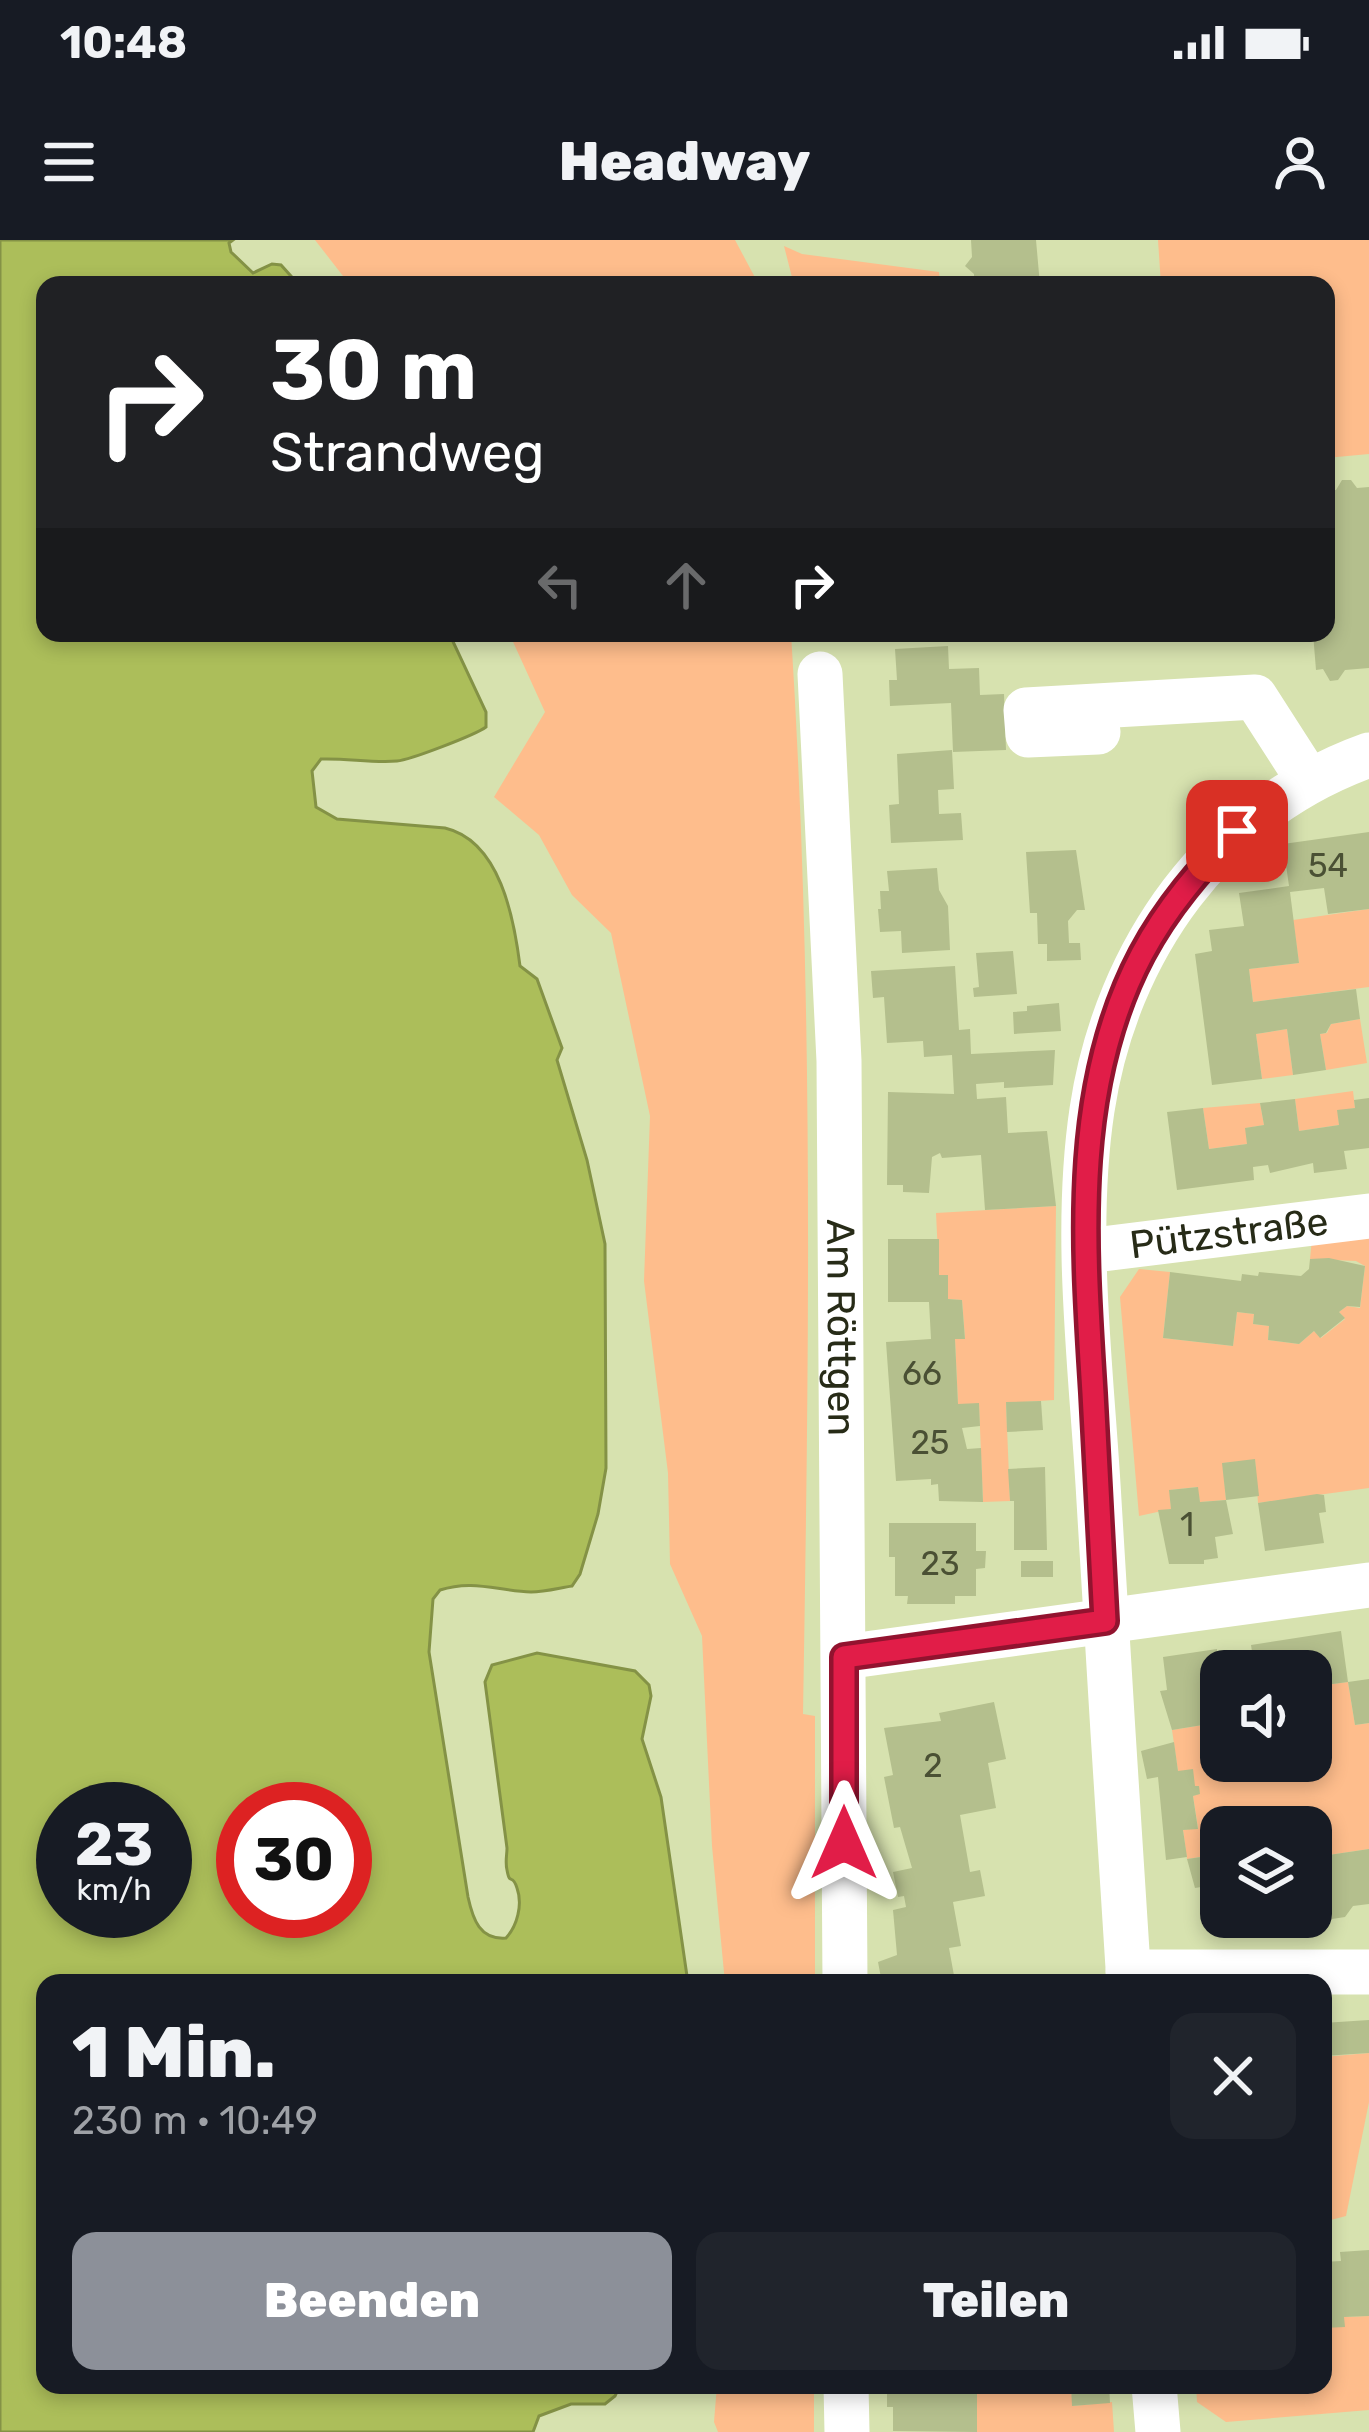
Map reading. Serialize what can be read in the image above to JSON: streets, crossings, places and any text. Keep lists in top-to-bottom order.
{
  "streets": {
    "street": ["Pützstraße", "Am Röttgen"]
  },
  "house_numbers": [
    "54",
    "66",
    "25",
    "1",
    "23",
    "2"
  ],
  "page": {
    "status": "10:48",
    "header": "Headway",
    "turn": ["30 m", "Strandweg"],
    "speed": "23 km/h",
    "limit": "30",
    "heading": ["1 Min.", "230 m · 10:49"],
    "buttons": ["Beenden", "Teilen"]
  }
}
